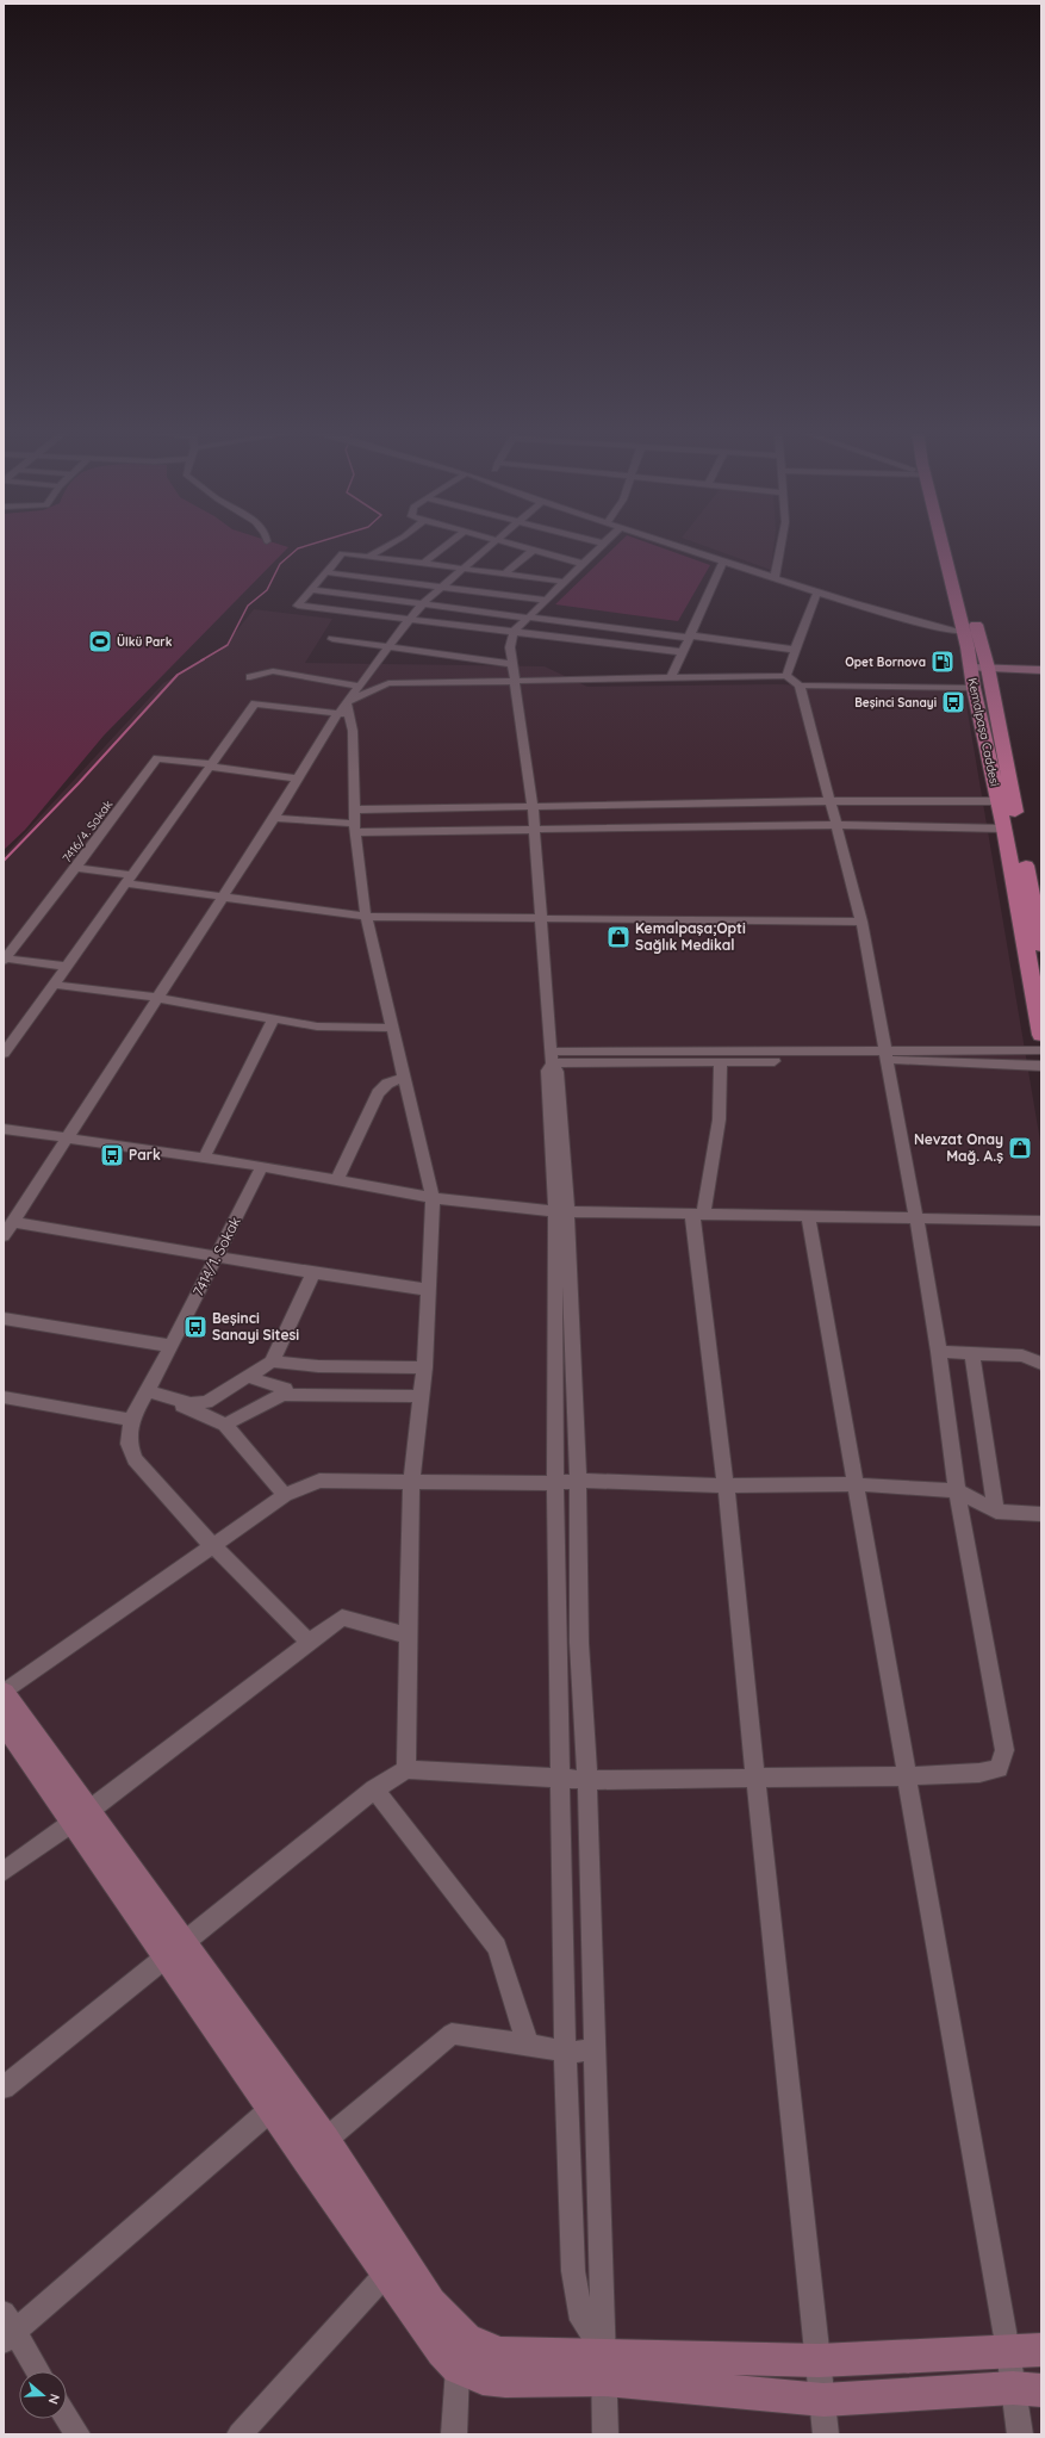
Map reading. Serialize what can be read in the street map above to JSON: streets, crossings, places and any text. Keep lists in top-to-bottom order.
{
  "streets": {
    "main road": ["Kemalpaşa Caddesi"],
    "street": ["7416/4. Sokak", "7414/1. Sokak"]
  },
  "places": {
    "sports": ["Ülkü Park"],
    "fuel station": ["Opet Bornova"],
    "bus stop": ["Beşinci Sanayi", "Park", "Beşinci Sanayi Sitesi"],
    "shop": ["Kemalpaşa;Opti Sağlık Medikal", "Nevzat Onay Mağ. A.ş"]
  },
  "north": "right"
}
